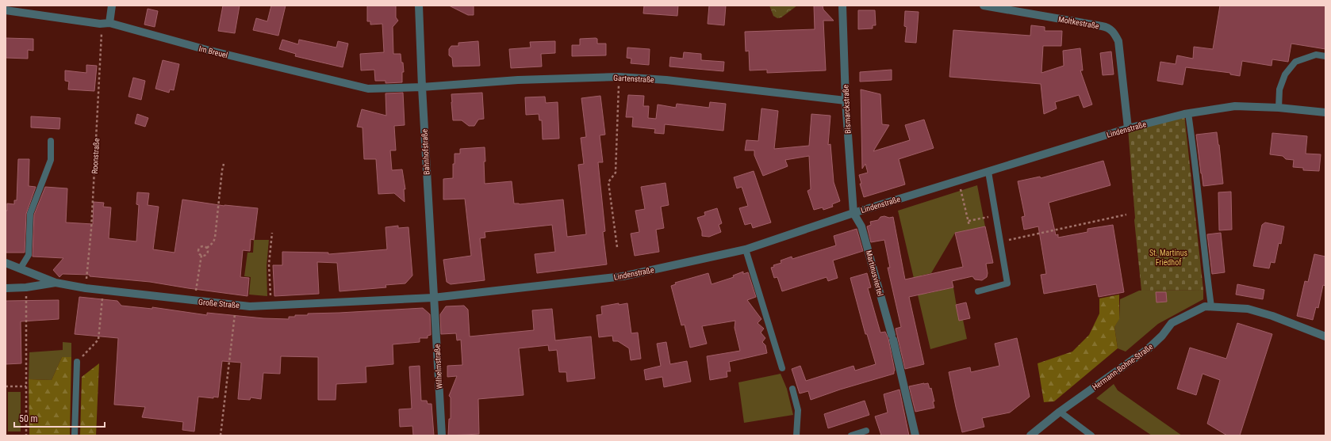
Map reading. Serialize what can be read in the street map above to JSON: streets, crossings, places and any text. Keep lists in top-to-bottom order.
{
  "streets": {
    "street": [
      "Moltkestraße",
      "Im Breuel",
      "Gartenstraße",
      "Bismarckstraße",
      "Lindenstraße",
      "Bahnhofstraße",
      "Martinusviertel",
      "Große Straße",
      "Wilhelmstraße",
      "Hermann-Bohne-Straße"
    ],
    "path": ["Roonstraße"]
  },
  "crossings": [
    ["Moltkestraße", "Lindenstraße"],
    ["Im Breuel", "Gartenstraße"],
    ["Im Breuel", "Bahnhofstraße"],
    ["Im Breuel", "Roonstraße"],
    ["Gartenstraße", "Bismarckstraße"],
    ["Gartenstraße", "Bahnhofstraße"],
    ["Bismarckstraße", "Lindenstraße"],
    ["Bismarckstraße", "Martinusviertel"],
    ["Lindenstraße", "Bahnhofstraße"],
    ["Lindenstraße", "Martinusviertel"],
    ["Lindenstraße", "Große Straße"],
    ["Lindenstraße", "Wilhelmstraße"],
    ["Bahnhofstraße", "Große Straße"],
    ["Bahnhofstraße", "Wilhelmstraße"],
    ["Roonstraße", "Große Straße"],
    ["Große Straße", "Wilhelmstraße"]
  ],
  "parks": ["St. Martinus Friedhof"],
  "scale_bar": "50 m"
}
